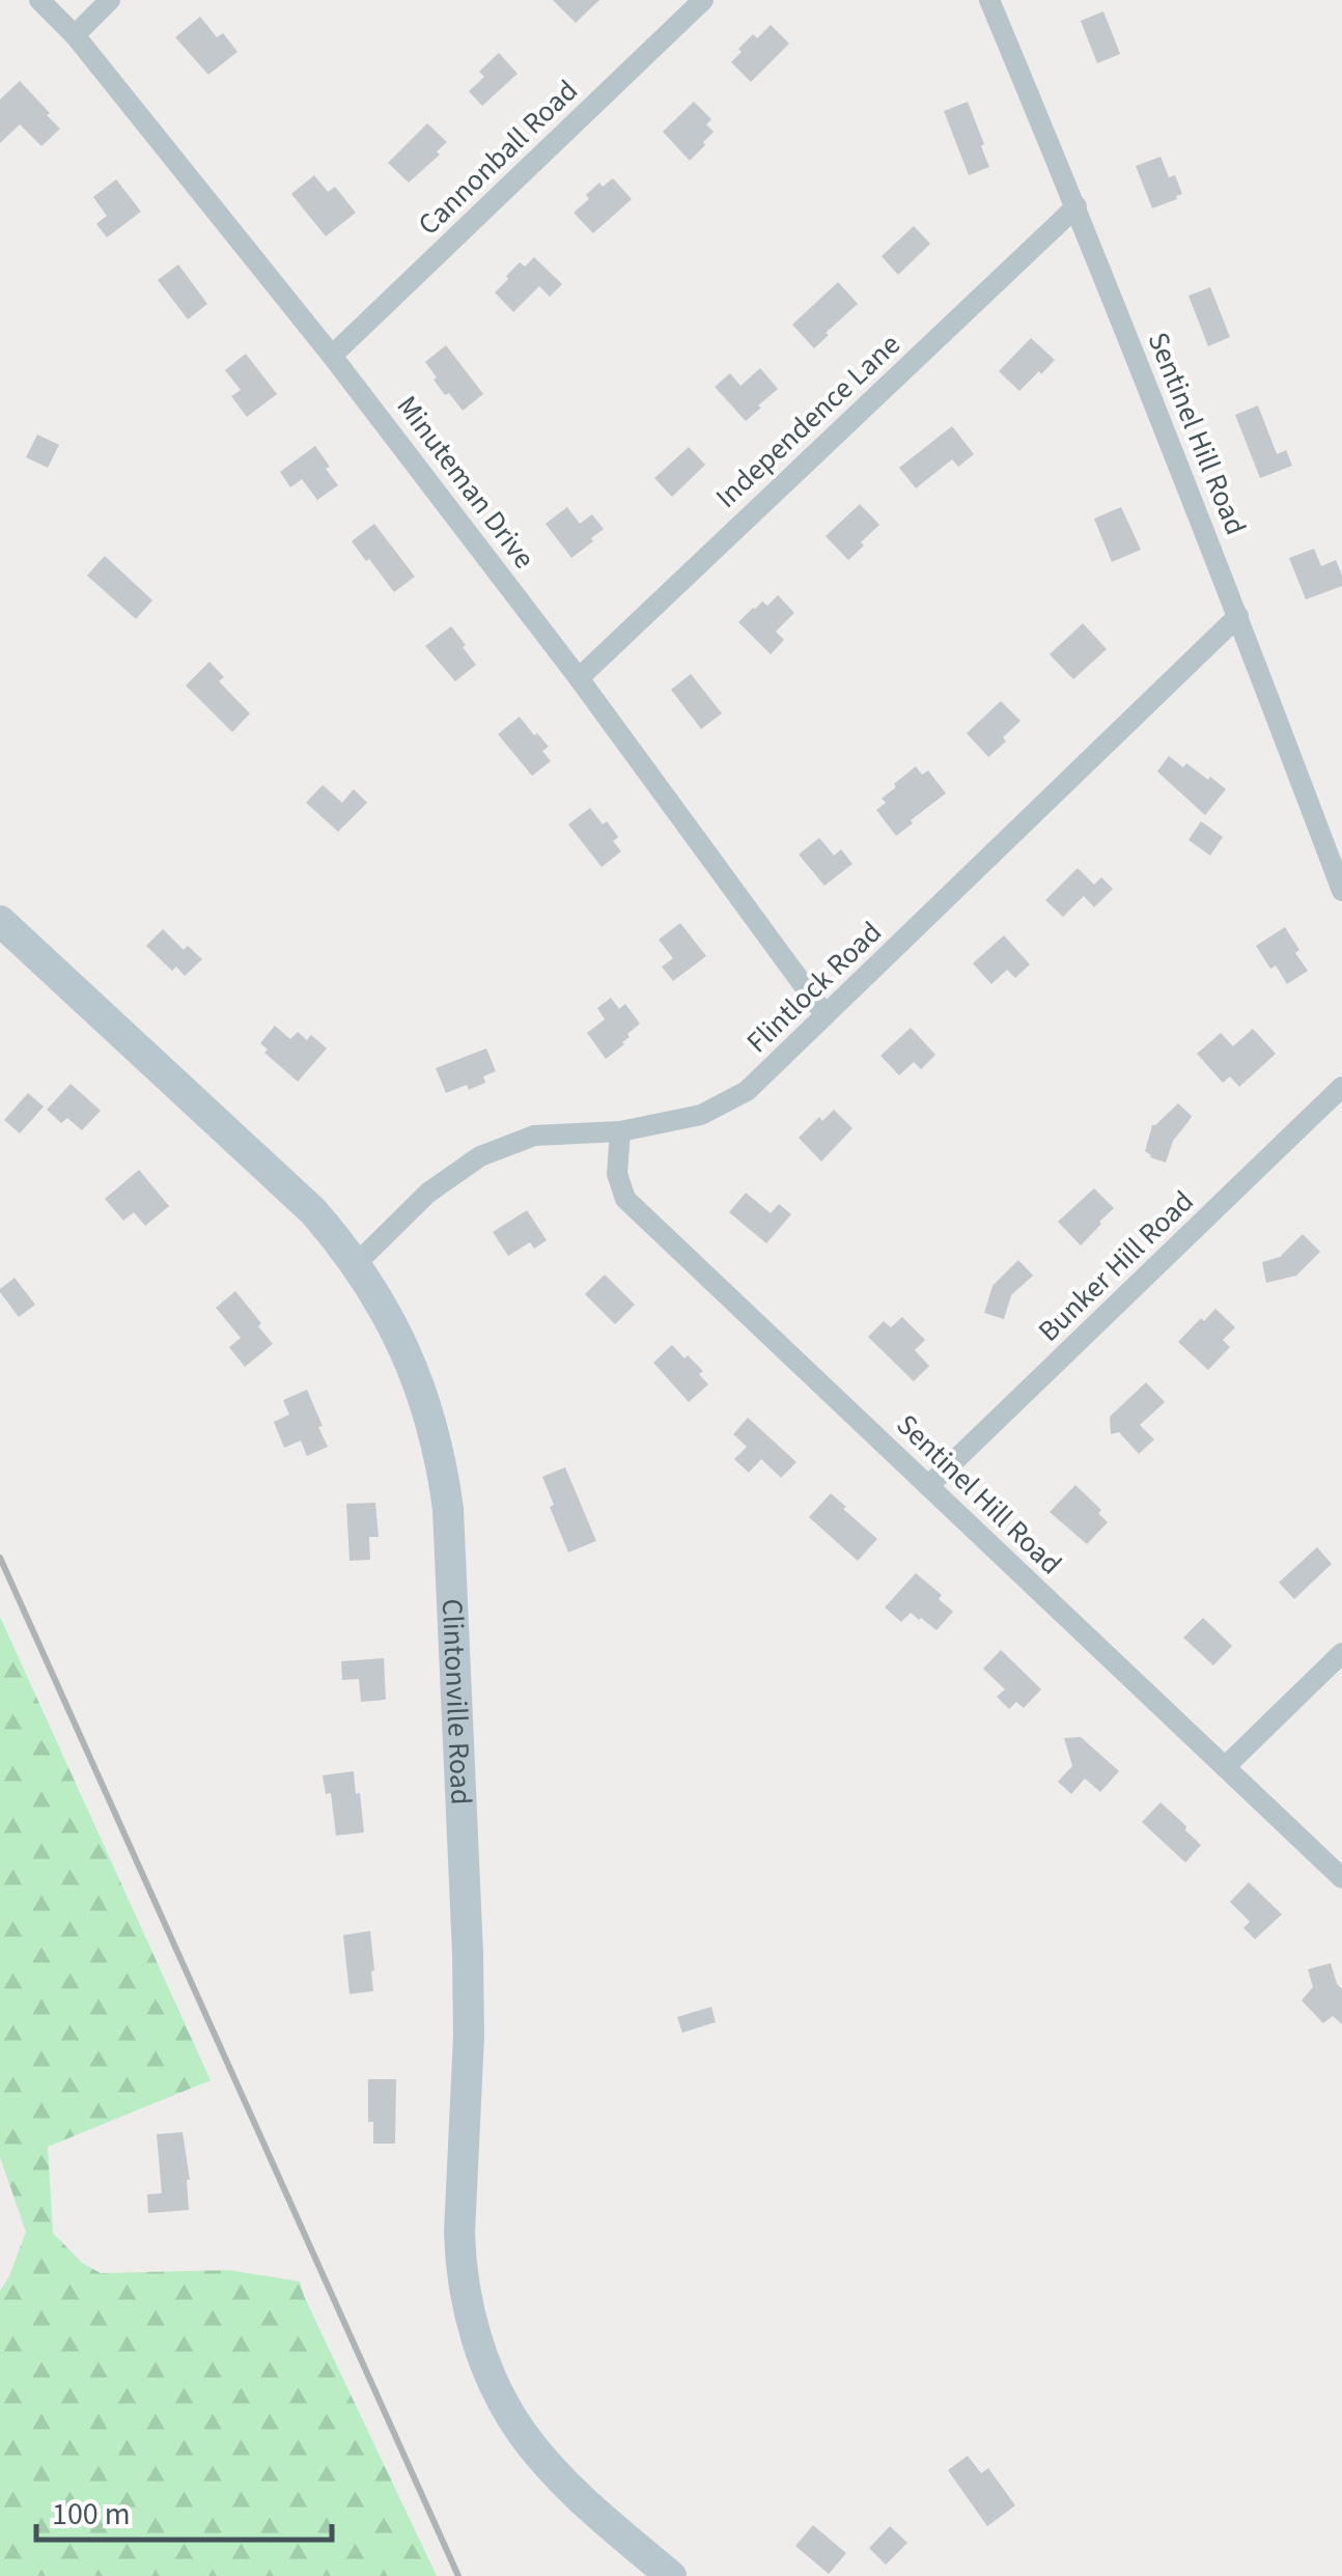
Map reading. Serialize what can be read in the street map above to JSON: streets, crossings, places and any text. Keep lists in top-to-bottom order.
{
  "streets": {
    "street": [
      "Cannonball Road",
      "Independence Lane",
      "Sentinel Hill Road",
      "Minuteman Drive",
      "Flintlock Road",
      "Bunker Hill Road",
      "Clintonville Road"
    ]
  },
  "crossings": [
    ["Cannonball Road", "Minuteman Drive"],
    ["Independence Lane", "Sentinel Hill Road"],
    ["Independence Lane", "Minuteman Drive"],
    ["Sentinel Hill Road", "Flintlock Road"],
    ["Sentinel Hill Road", "Bunker Hill Road"],
    ["Minuteman Drive", "Flintlock Road"],
    ["Flintlock Road", "Clintonville Road"]
  ],
  "scale_bar": "100 m"
}
